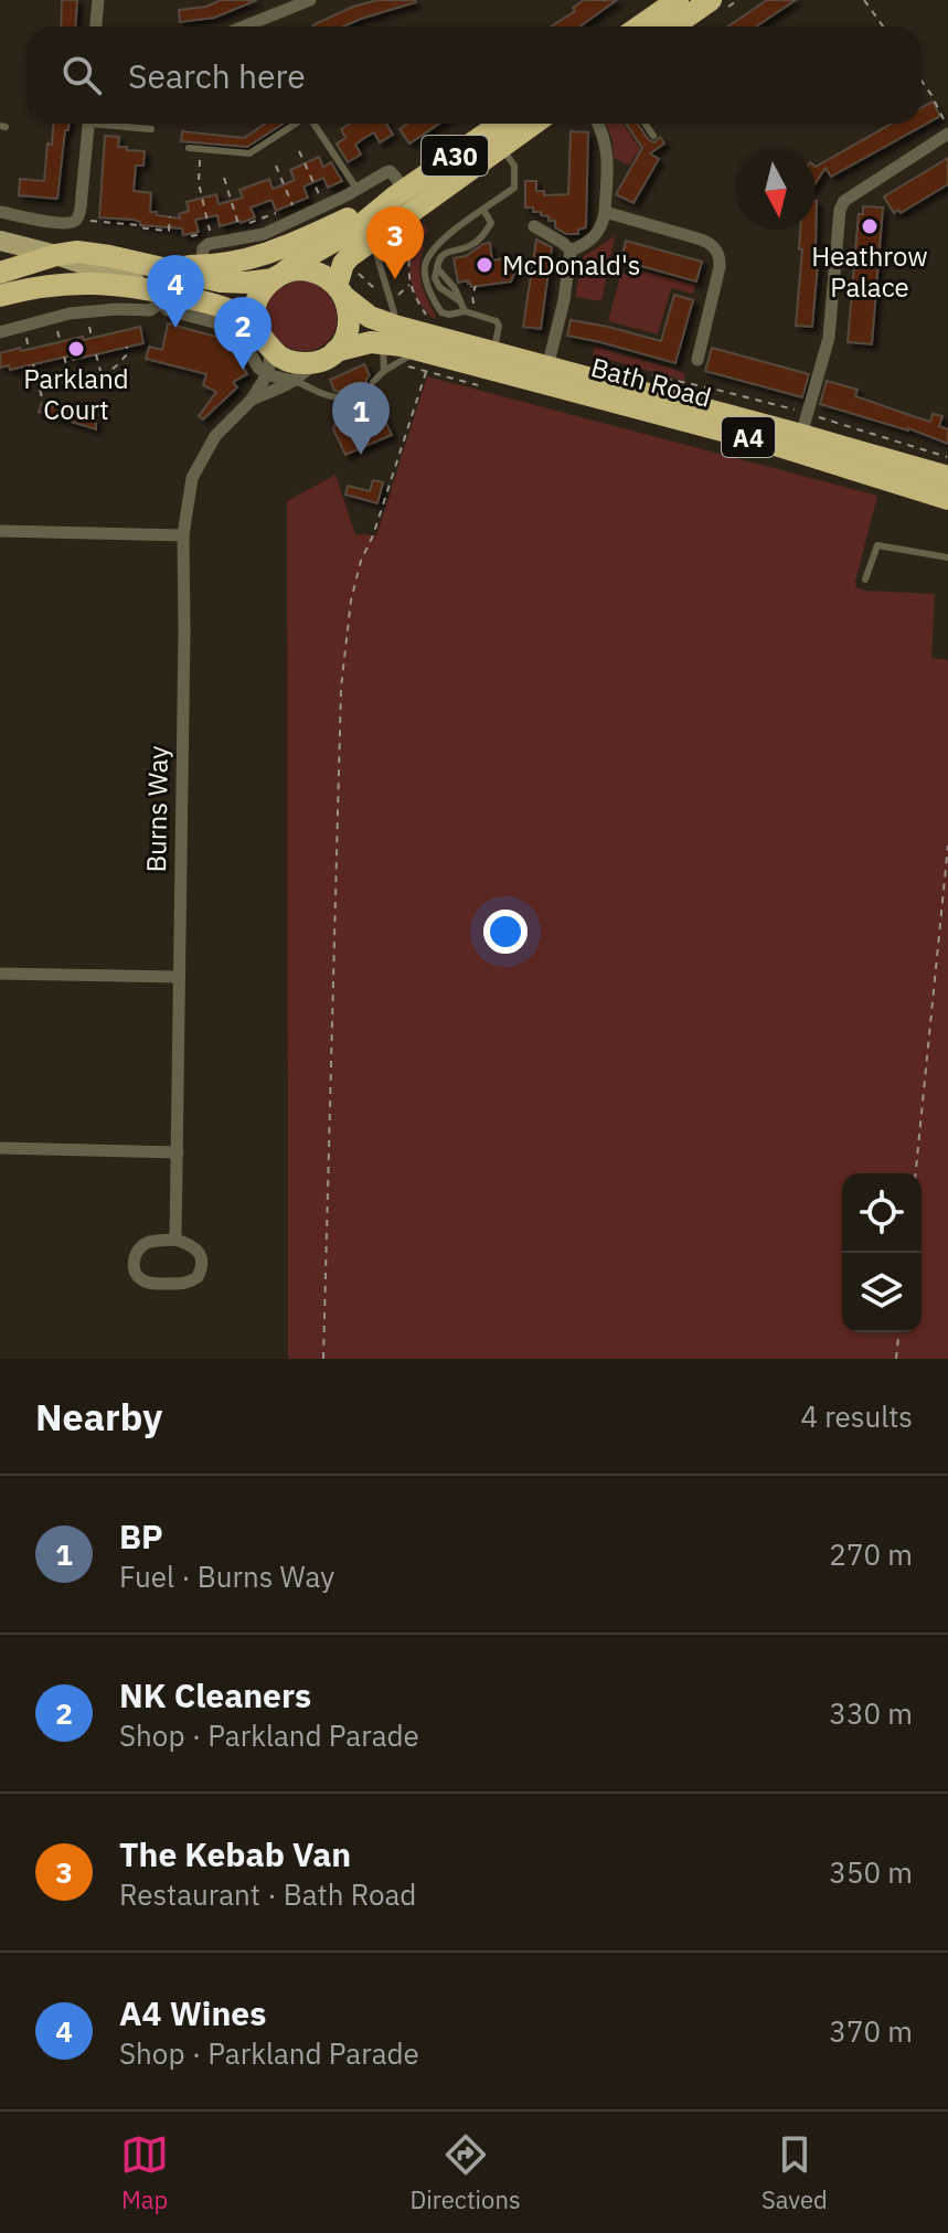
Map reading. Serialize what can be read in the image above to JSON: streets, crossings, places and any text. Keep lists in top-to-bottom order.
{
  "streets": {
    "highway": ["A30", "Bath Road", "A4"],
    "street": ["Burns Way"]
  },
  "crossings": [
    ["A30", "Bath Road"],
    ["A30", "Burns Way"],
    ["Bath Road", "Burns Way"]
  ],
  "places": ["Heathrow Palace", "McDonald's", "Parkland Court"],
  "north": "bottom",
  "page": {
    "search": "Search here",
    "pins": [
      "3",
      "4",
      "2",
      "1"
    ],
    "heading": ["Nearby", "4 results"],
    "list": [
      {
        "mark": "1",
        "name": "BP",
        "note": "Fuel · Burns Way",
        "value": "270 m"
      },
      {
        "mark": "2",
        "name": "NK Cleaners",
        "note": "Shop · Parkland Parade",
        "value": "330 m"
      },
      {
        "mark": "3",
        "name": "The Kebab Van",
        "note": "Restaurant · Bath Road",
        "value": "350 m"
      },
      {
        "mark": "4",
        "name": "A4 Wines",
        "note": "Shop · Parkland Parade",
        "value": "370 m"
      }
    ],
    "nav": ["Map", "Directions", "Saved"]
  }
}
